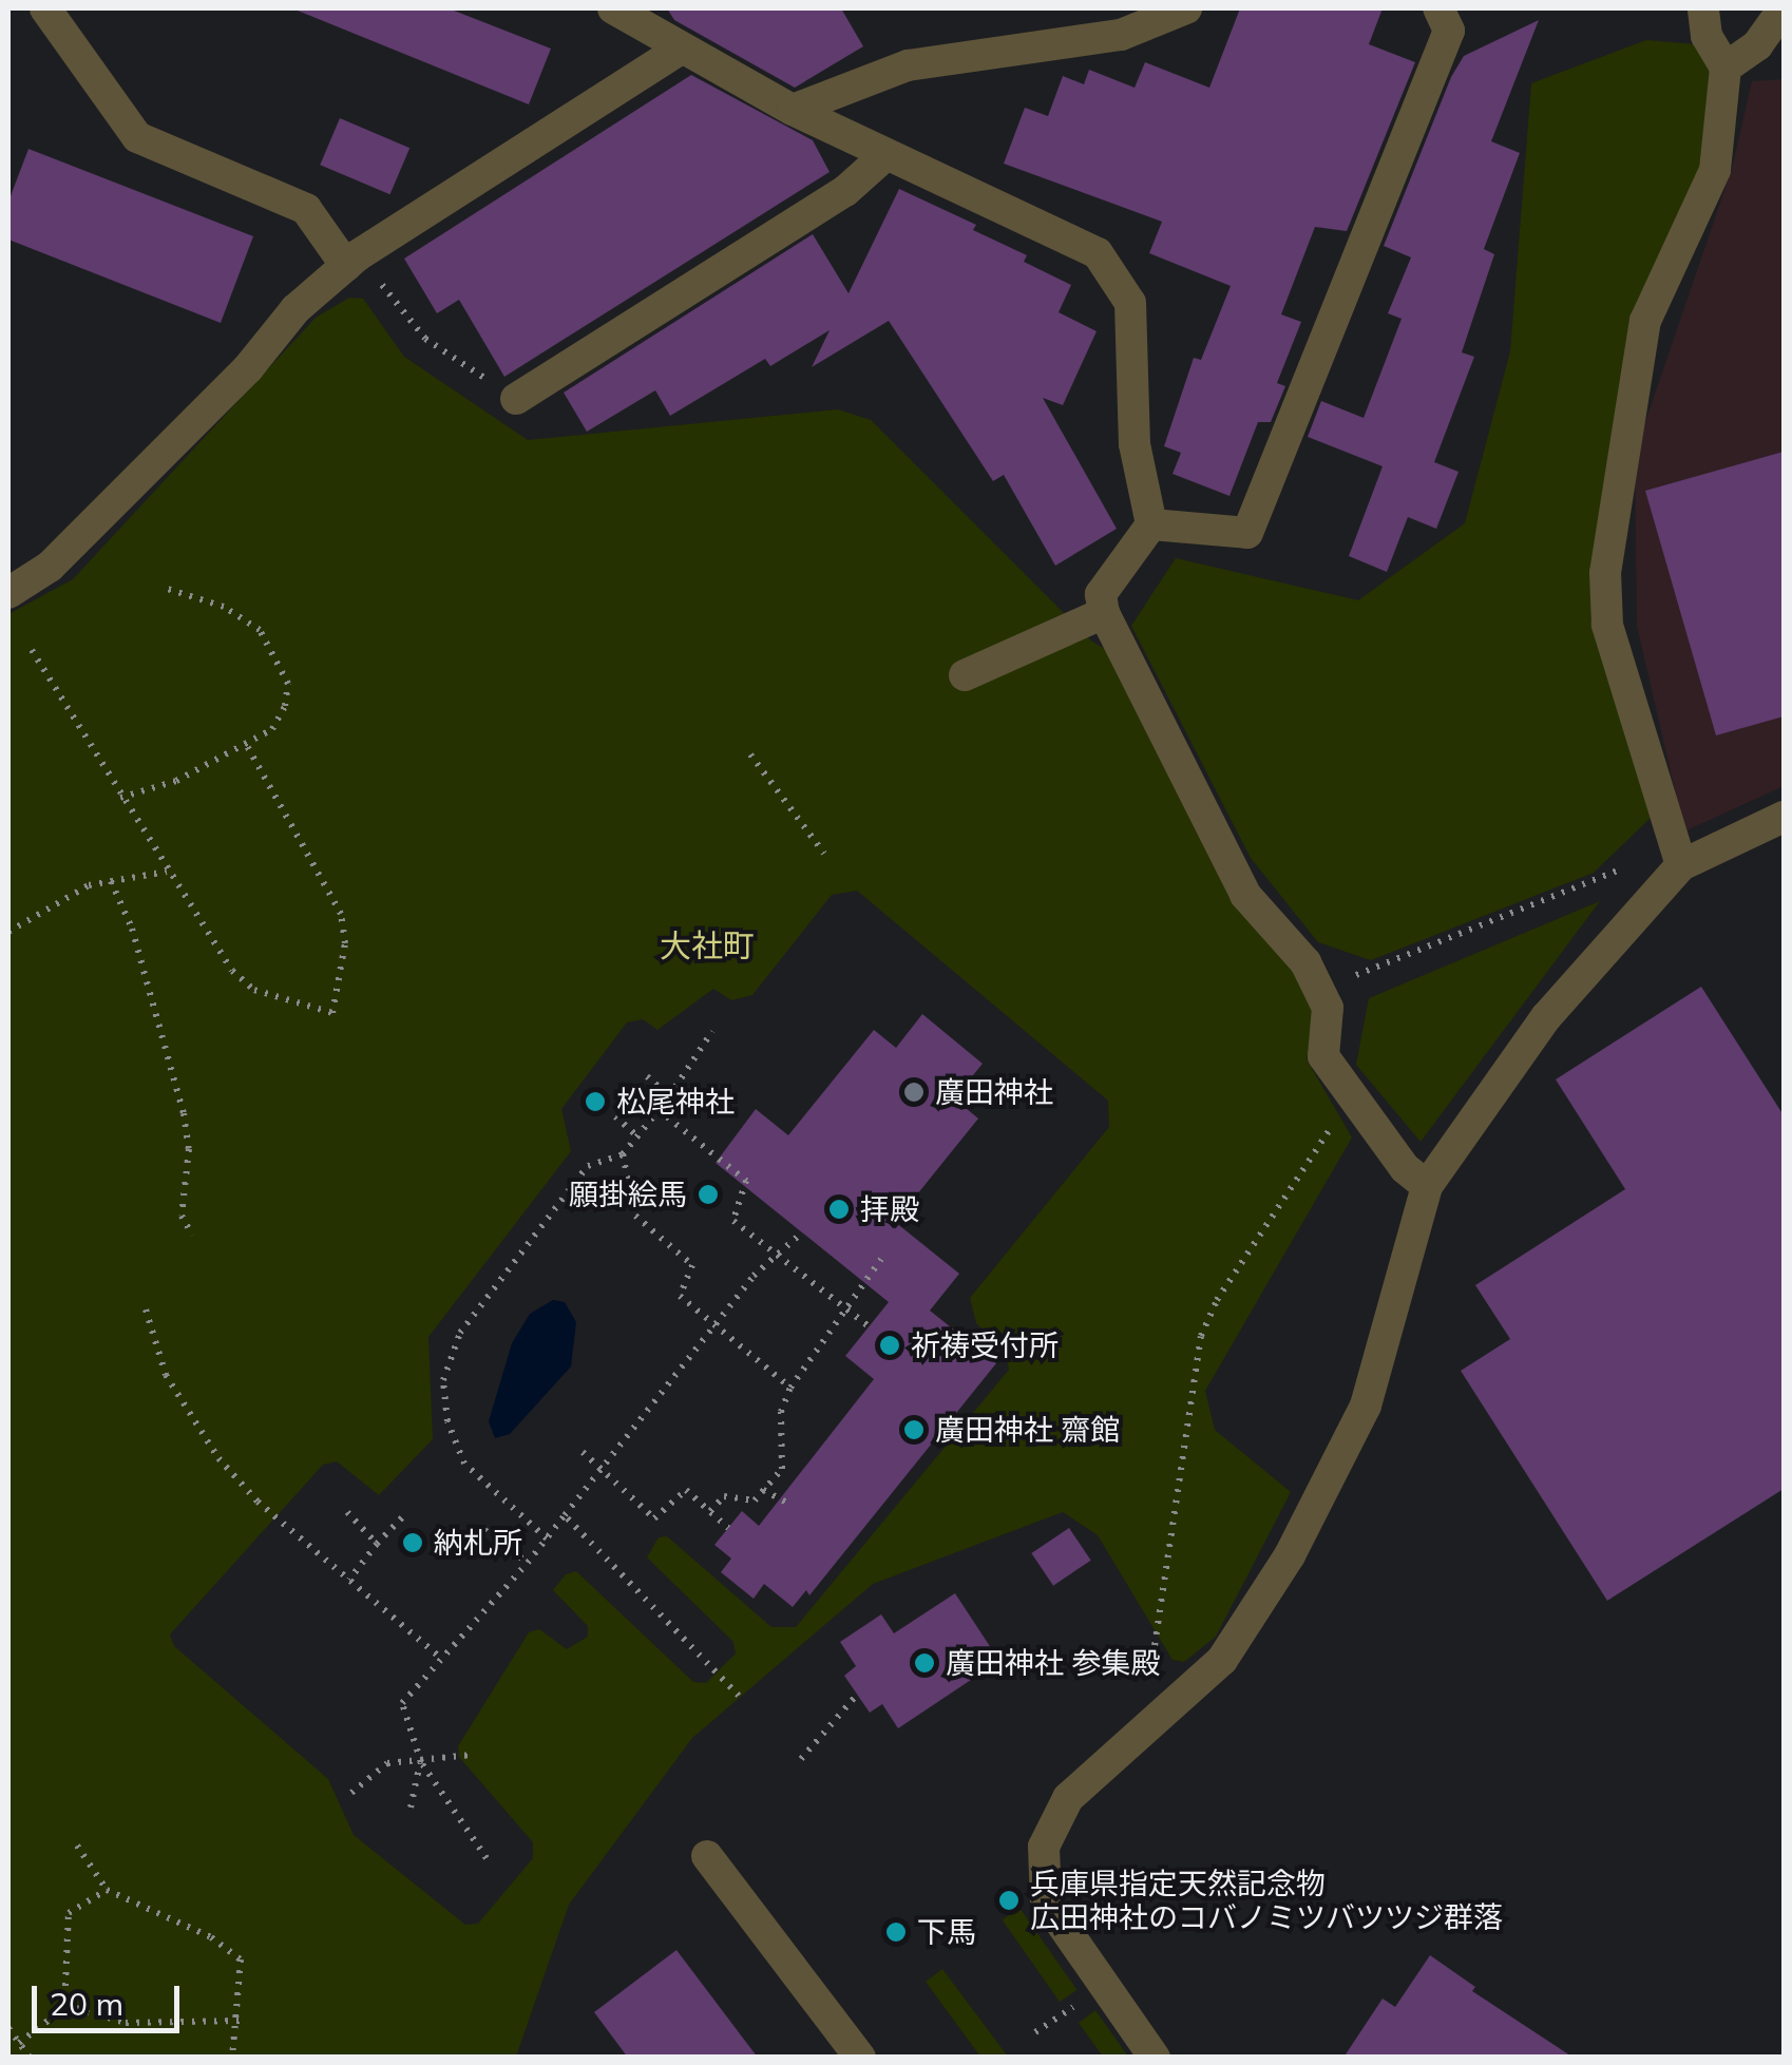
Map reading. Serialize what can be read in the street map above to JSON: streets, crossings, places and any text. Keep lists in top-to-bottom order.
{
  "districts": ["大社町"],
  "places": [
    "廣田神社",
    "松尾神社",
    "願掛絵馬",
    "拝殿",
    "祈祷受付所",
    "廣田神社 齋館",
    "納札所",
    "廣田神社 参集殿",
    "兵庫県指定天然記念物 広田神社のコバノミツバツツジ群落",
    "下馬"
  ],
  "scale_bar": "20 m"
}
